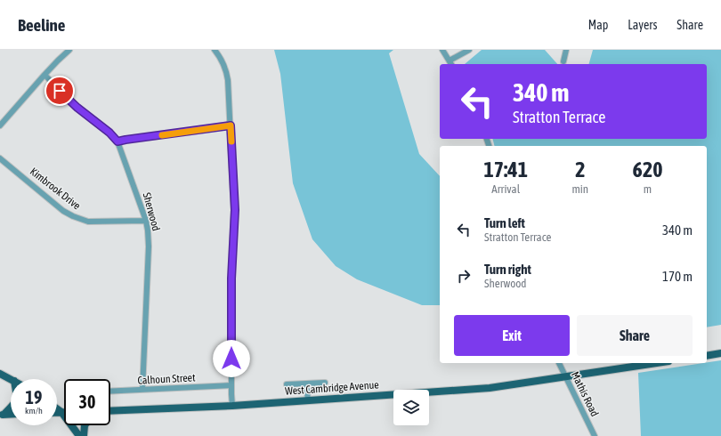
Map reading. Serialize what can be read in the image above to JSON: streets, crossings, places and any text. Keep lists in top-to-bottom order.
{
  "streets": {
    "main road": ["West Cambridge Avenue"],
    "street": [
      "Kimbrook Drive",
      "Sherwood",
      "Calhoun Street",
      "Mathis Road"
    ]
  },
  "crossings": [
    ["Kimbrook Drive", "Sherwood"],
    ["Sherwood", "Calhoun Street"],
    ["West Cambridge Avenue", "Mathis Road"]
  ],
  "page": {
    "header": "Beeline",
    "nav": ["Map", "Layers", "Share"],
    "turn": ["340 m", "Stratton Terrace"],
    "eta": [
      "17:41",
      "Arrival",
      "2",
      "min",
      "620",
      "m"
    ],
    "list": [
      {
        "name": "Turn left",
        "note": "Stratton Terrace",
        "value": "340 m"
      },
      {
        "name": "Turn right",
        "note": "Sherwood",
        "value": "170 m"
      }
    ],
    "buttons": ["Exit", "Share"],
    "speed": "19 km/h",
    "limit": "30"
  }
}
